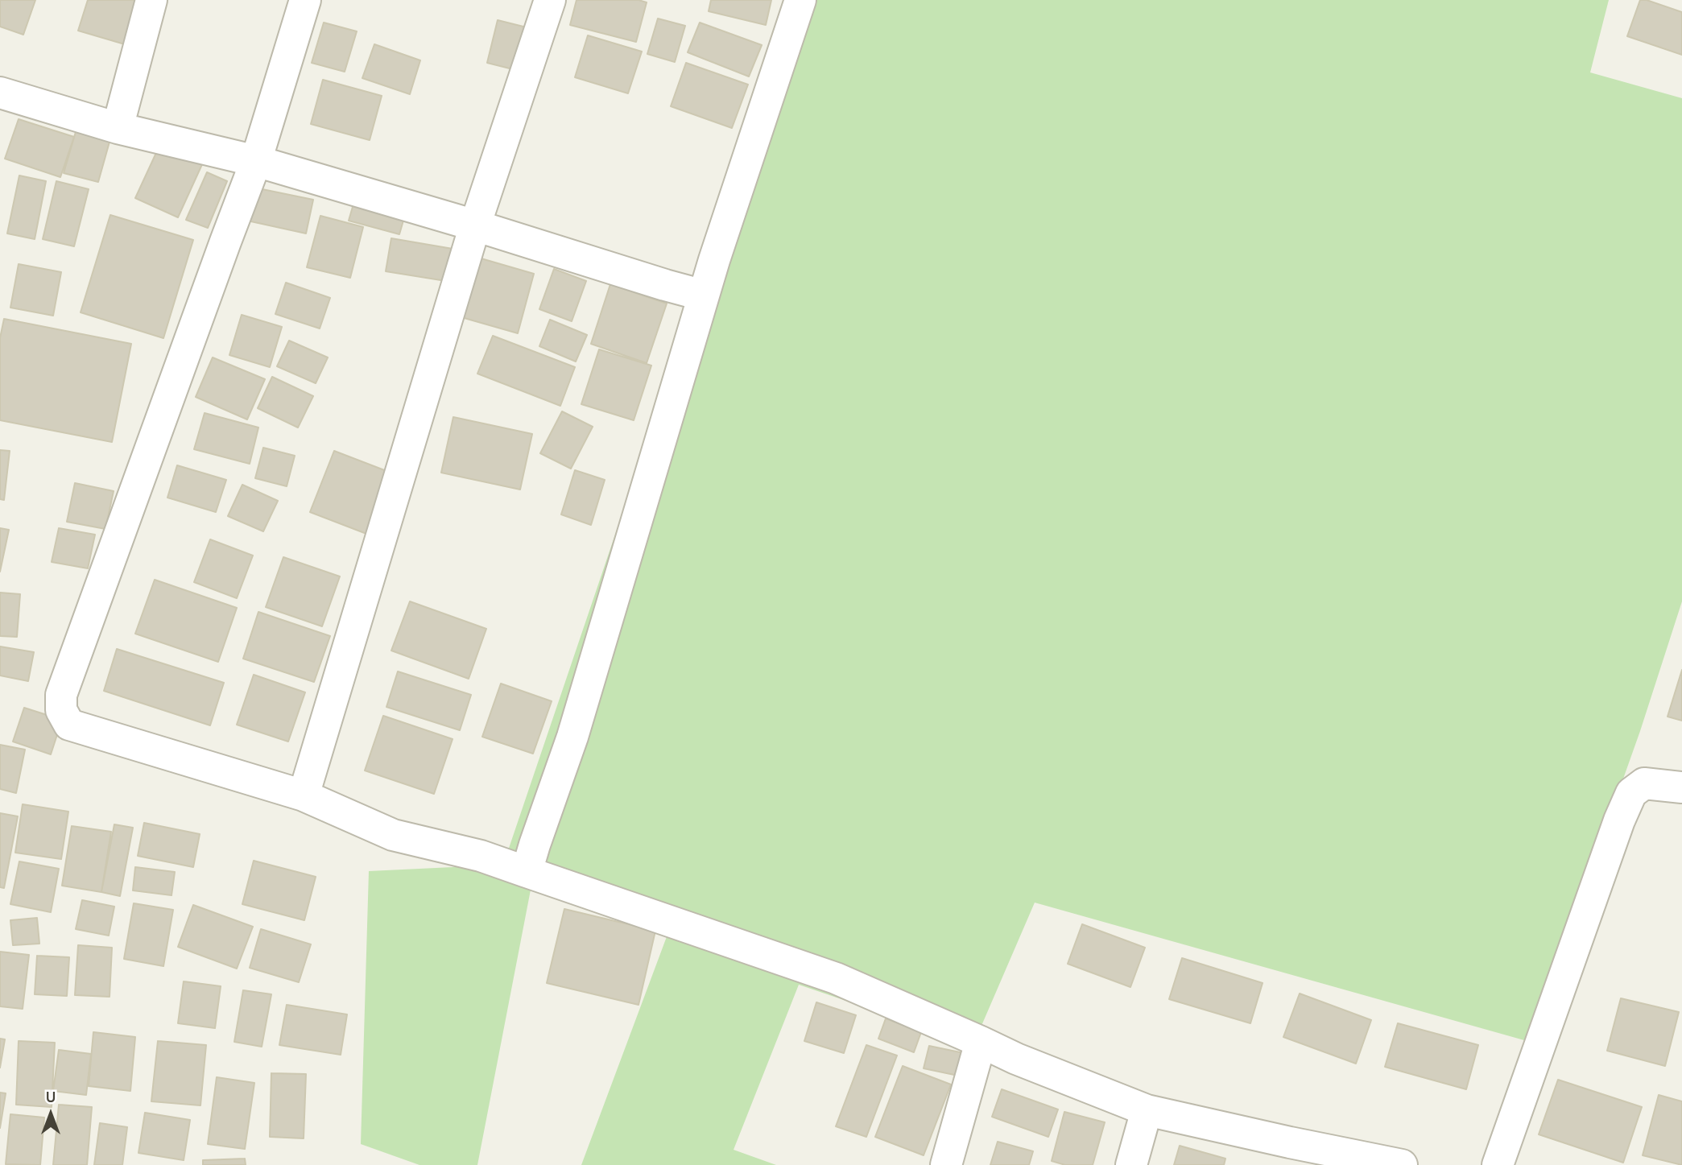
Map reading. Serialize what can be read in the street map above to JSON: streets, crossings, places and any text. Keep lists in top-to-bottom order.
{
  "north": "top"
}
